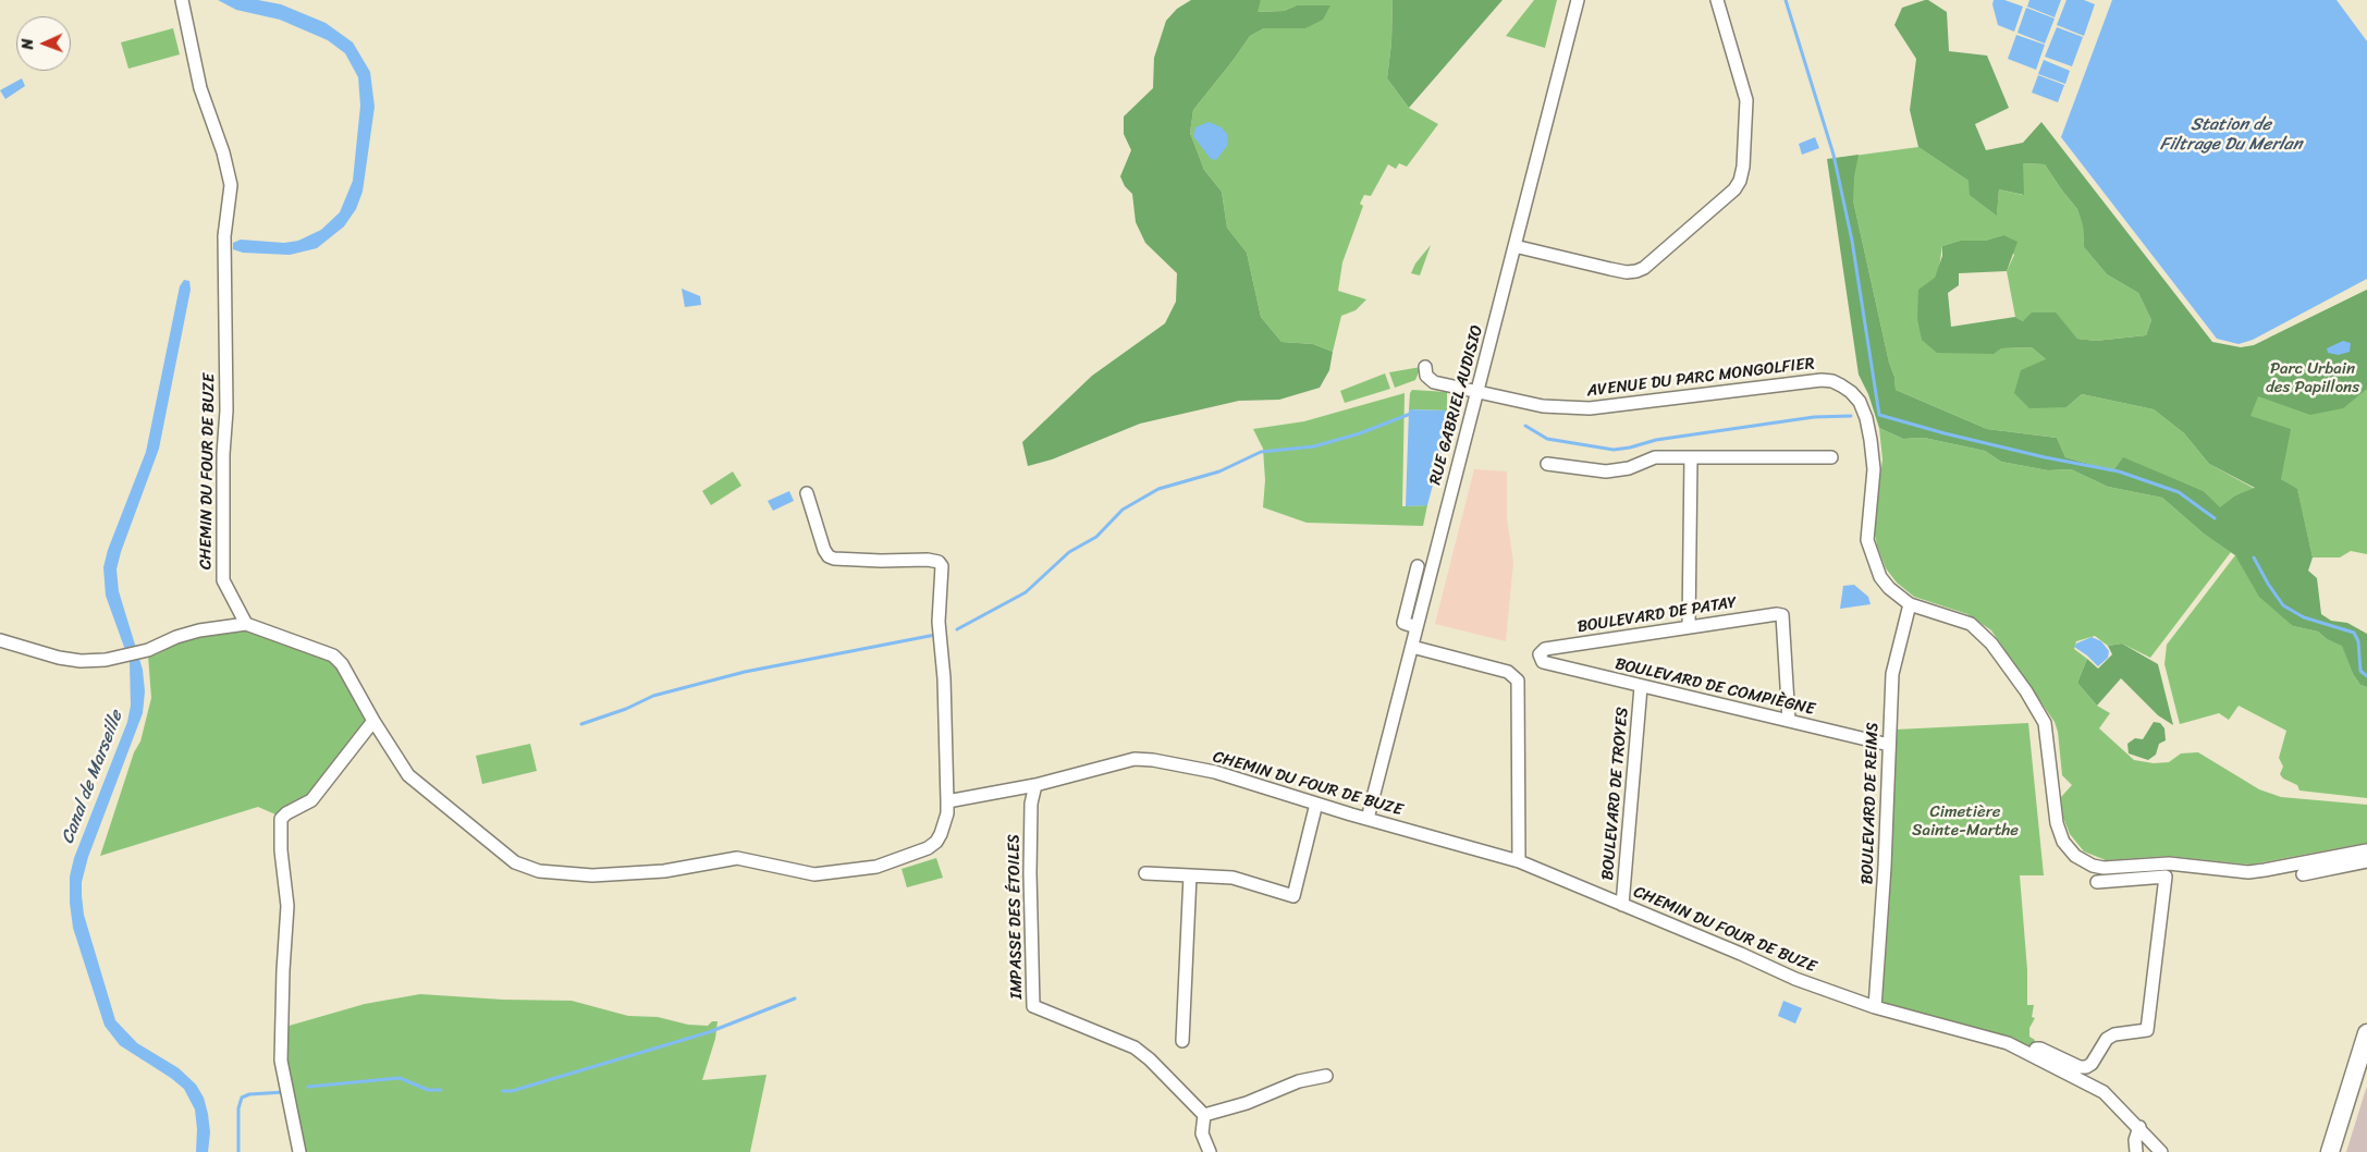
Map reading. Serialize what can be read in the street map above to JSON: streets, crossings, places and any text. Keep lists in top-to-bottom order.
{
  "streets": {
    "street": [
      "AVENUE DU PARC MONGOLFIER",
      "RUE GABRIEL AUDISIO",
      "CHEMIN DU FOUR DE BUZE",
      "BOULEVARD DE PATAY",
      "BOULEVARD DE COMPIÈGNE",
      "BOULEVARD DE TROYES",
      "BOULEVARD DE REIMS",
      "IMPASSE DES ÉTOILES"
    ]
  },
  "crossings": [
    ["AVENUE DU PARC MONGOLFIER", "RUE GABRIEL AUDISIO"],
    ["AVENUE DU PARC MONGOLFIER", "BOULEVARD DE REIMS"],
    ["RUE GABRIEL AUDISIO", "CHEMIN DU FOUR DE BUZE"],
    ["CHEMIN DU FOUR DE BUZE", "BOULEVARD DE TROYES"],
    ["CHEMIN DU FOUR DE BUZE", "BOULEVARD DE REIMS"],
    ["CHEMIN DU FOUR DE BUZE", "IMPASSE DES ÉTOILES"],
    ["BOULEVARD DE PATAY", "BOULEVARD DE COMPIÈGNE"],
    ["BOULEVARD DE COMPIÈGNE", "BOULEVARD DE TROYES"],
    ["BOULEVARD DE COMPIÈGNE", "BOULEVARD DE REIMS"]
  ],
  "water": ["Station de Filtrage Du Merlan", "Canal de Marseille"],
  "parks": ["Parc Urbain des Papillons", "Cimetière Sainte-Marthe"],
  "north": "left"
}
